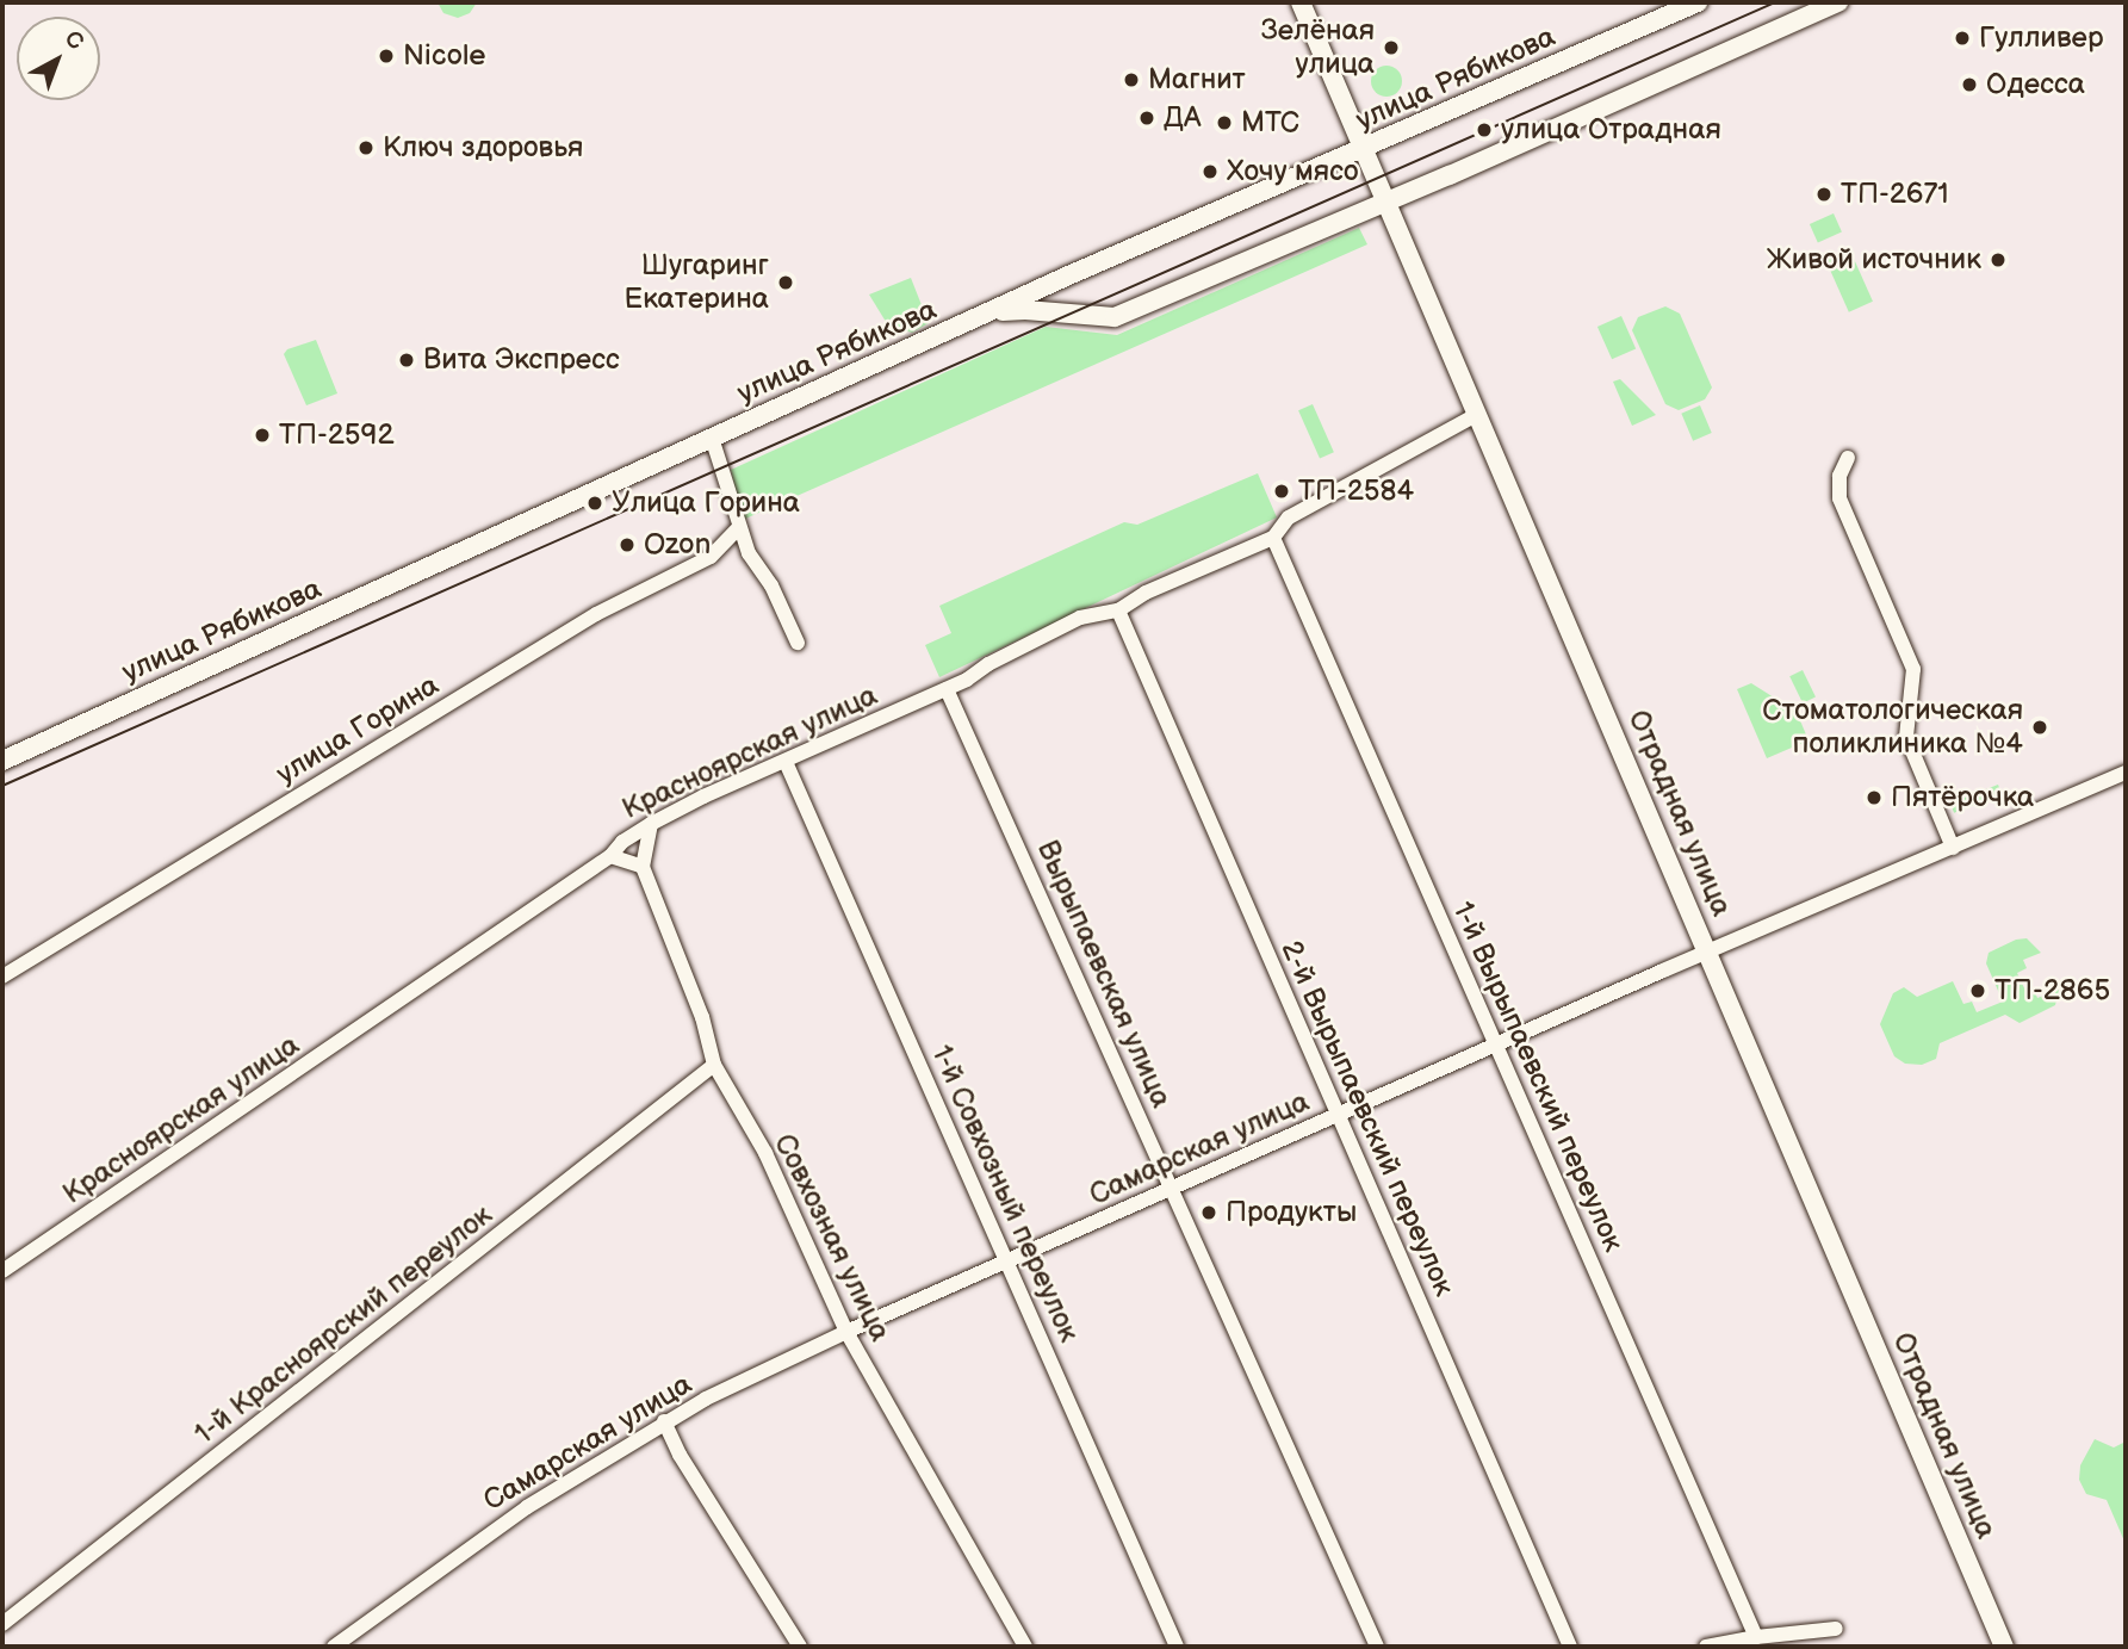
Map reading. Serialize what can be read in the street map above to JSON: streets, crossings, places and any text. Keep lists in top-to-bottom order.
{
  "streets": {
    "main road": ["улица Рябикова", "Отрадная улица"],
    "street": [
      "улица Горина",
      "Красноярская улица",
      "Вырыпаевская улица",
      "1-й Вырыпаевский переулок",
      "2-й Вырыпаевский переулок",
      "Самарская улица",
      "1-й Совхозный переулок",
      "Совхозная улица",
      "1-й Красноярский переулок"
    ]
  },
  "crossings": [
    ["улица Рябикова", "Отрадная улица"],
    ["Красноярская улица", "Отрадная улица"],
    ["Красноярская улица", "Вырыпаевская улица"],
    ["Красноярская улица", "1-й Вырыпаевский переулок"],
    ["Красноярская улица", "2-й Вырыпаевский переулок"],
    ["Красноярская улица", "1-й Совхозный переулок"],
    ["Отрадная улица", "Самарская улица"],
    ["Вырыпаевская улица", "Самарская улица"],
    ["1-й Вырыпаевский переулок", "Самарская улица"],
    ["2-й Вырыпаевский переулок", "Самарская улица"],
    ["Самарская улица", "1-й Совхозный переулок"],
    ["Самарская улица", "Совхозная улица"],
    ["Совхозная улица", "1-й Красноярский переулок"]
  ],
  "places": [
    "Гулливер",
    "Зелёная улица",
    "Nicole",
    "Магнит",
    "Одесса",
    "ДА",
    "МТС",
    "улица Отрадная",
    "Ключ здоровья",
    "Хочу мясо",
    "ТП-2671",
    "Живой источник",
    "Шугаринг Екатерина",
    "Вита Экспресс",
    "ТП-2592",
    "ТП-2584",
    "Улица Горина",
    "Ozon",
    "Стоматологическая поликлиника №4",
    "Пятёрочка",
    "ТП-2865",
    "Продукты"
  ],
  "north": "top right"
}
